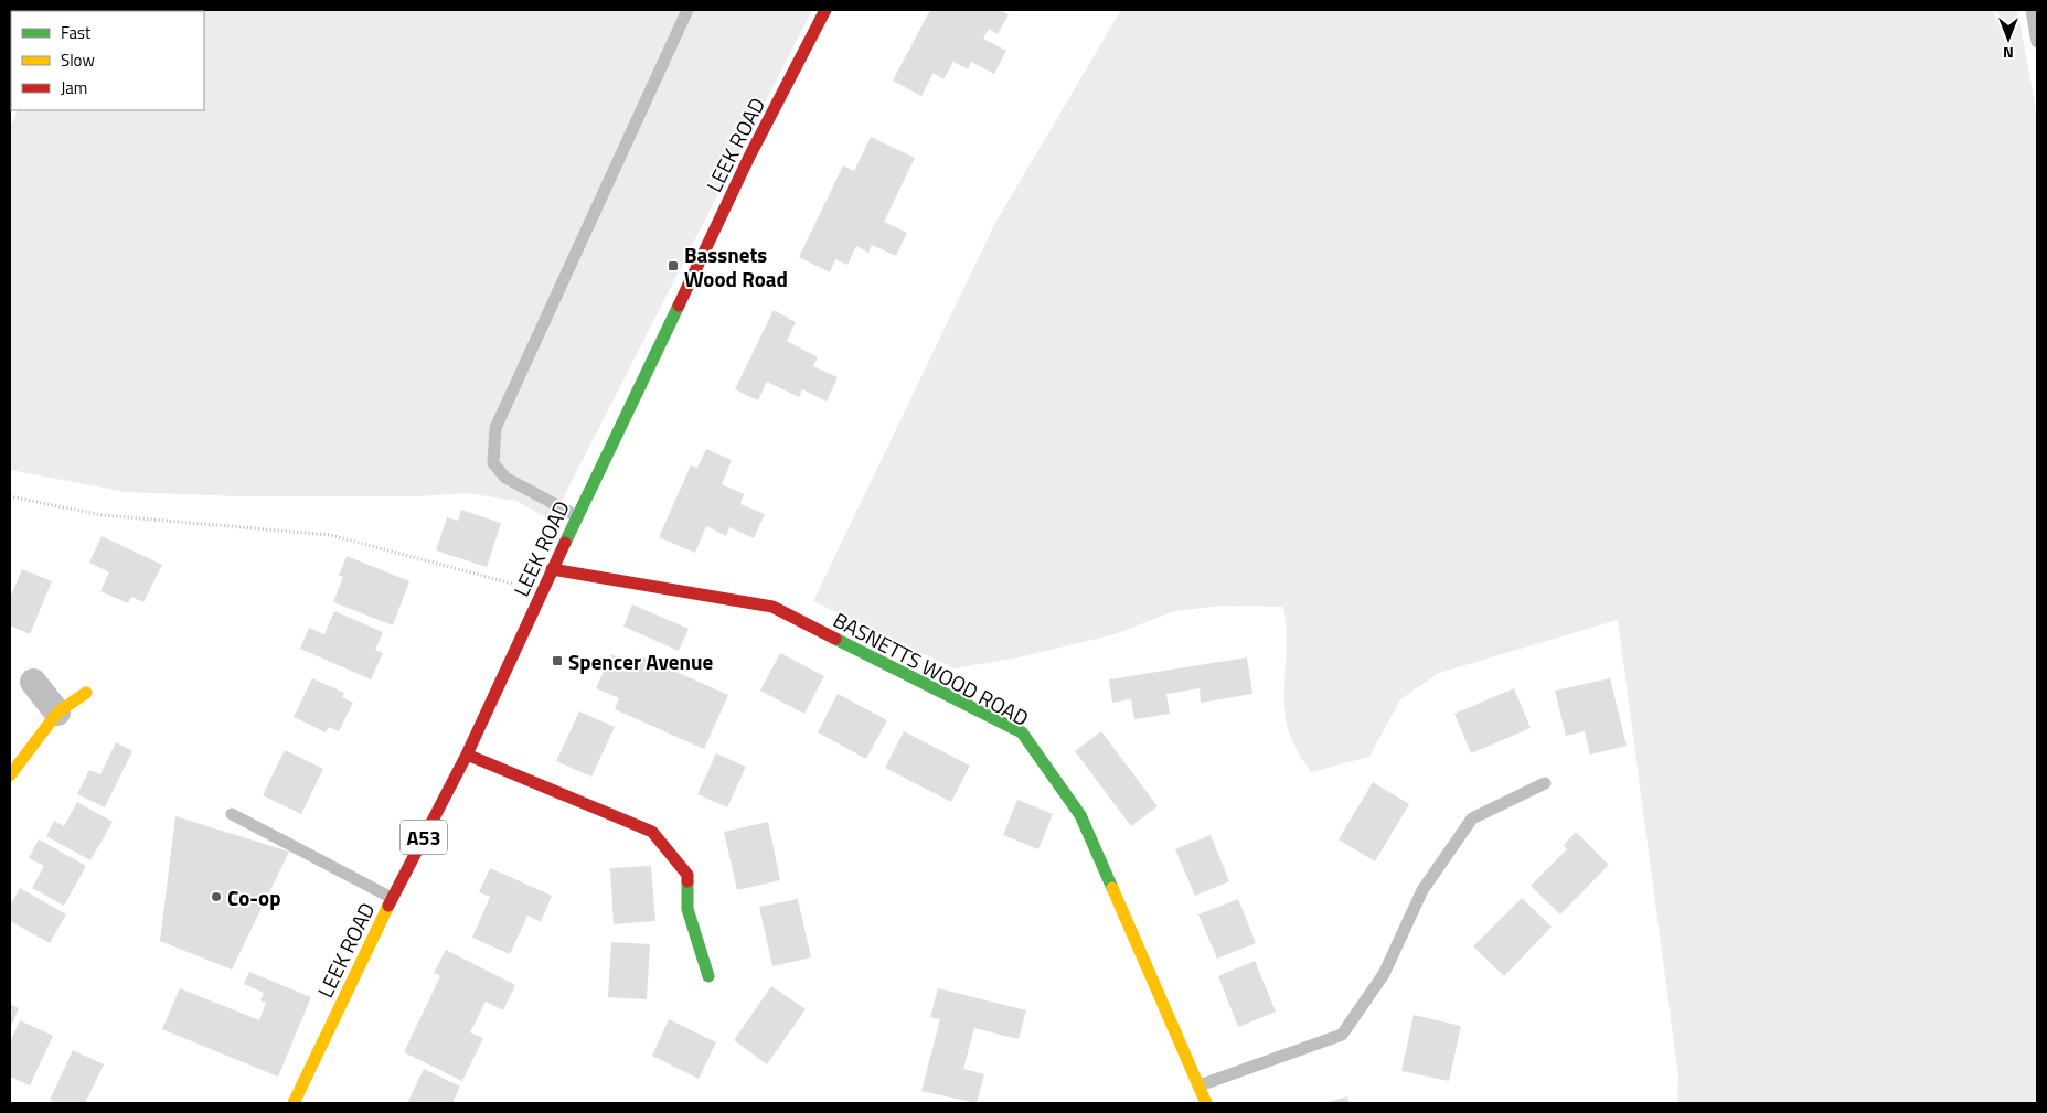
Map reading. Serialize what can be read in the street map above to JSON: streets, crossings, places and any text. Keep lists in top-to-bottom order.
{
  "streets": {
    "main road": ["LEEK ROAD", "BASNETTS WOOD ROAD", "A53"]
  },
  "crossings": [
    ["LEEK ROAD", "BASNETTS WOOD ROAD"]
  ],
  "places": {
    "transit": ["Bassnets Wood Road", "Spencer Avenue"],
    "other": ["Co-op"]
  },
  "legend": ["Fast", "Slow", "Jam"],
  "north": "bottom"
}
